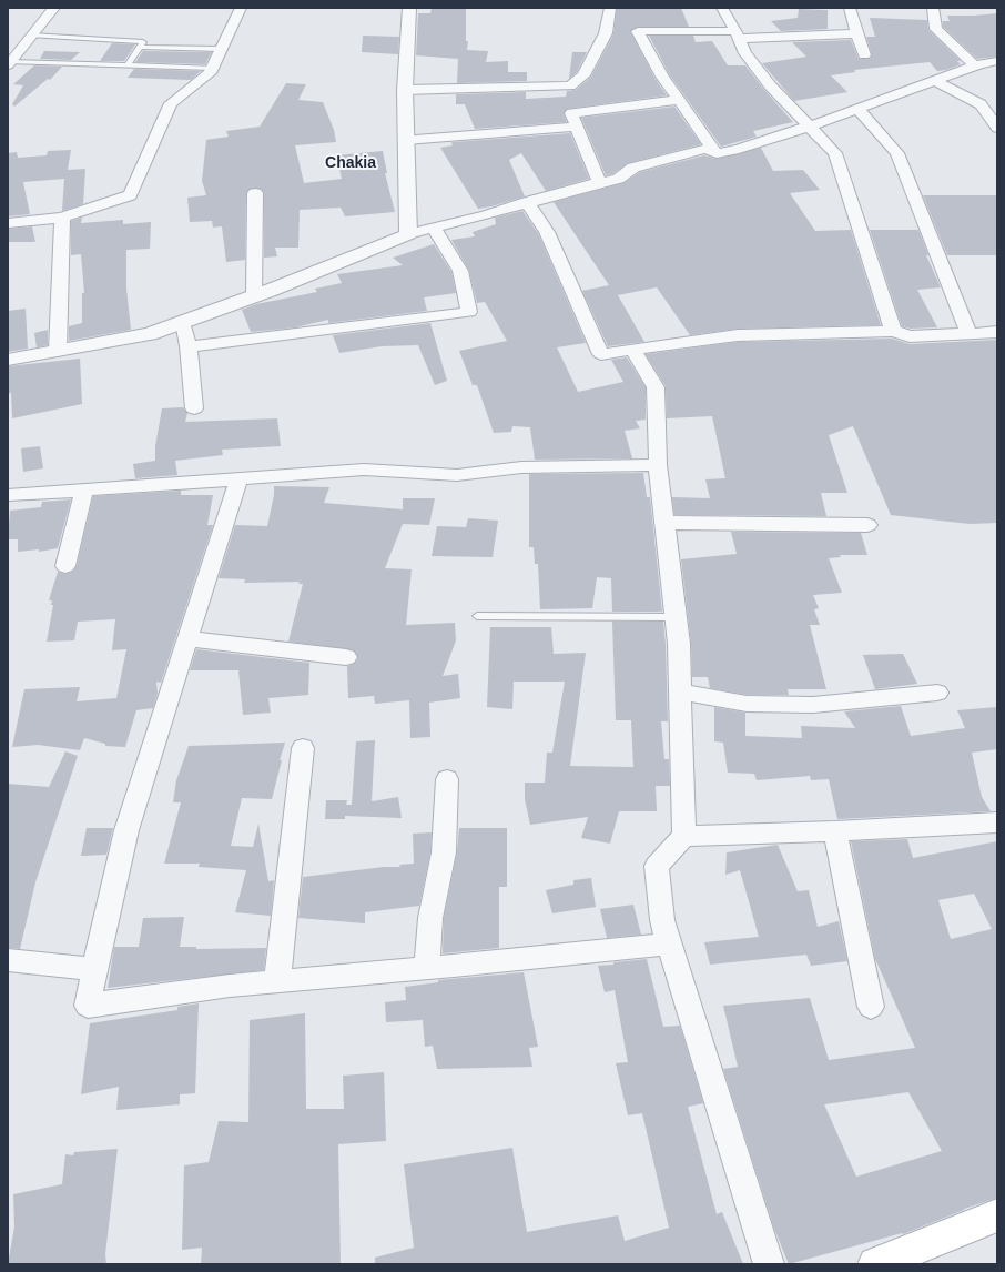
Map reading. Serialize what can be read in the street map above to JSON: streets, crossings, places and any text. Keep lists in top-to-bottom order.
{
  "districts": ["Chakia"]
}
